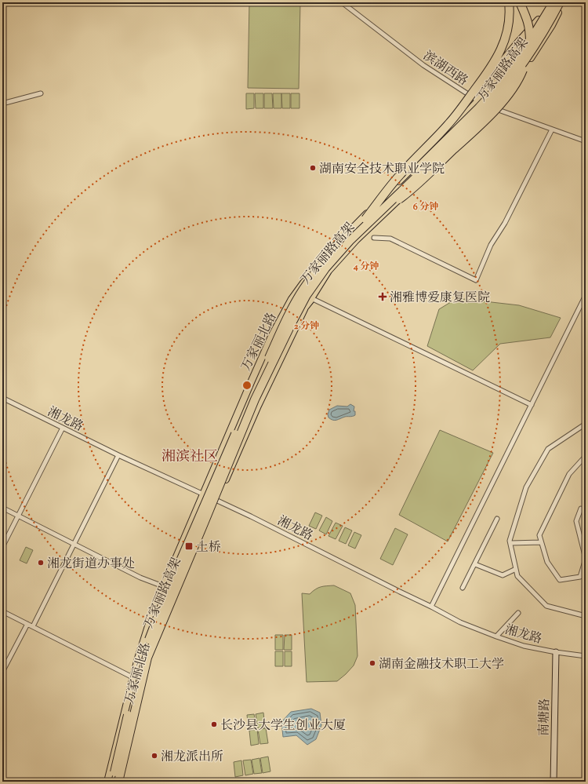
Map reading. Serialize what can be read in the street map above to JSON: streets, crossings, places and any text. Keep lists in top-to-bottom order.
{
  "streets": {
    "highway": ["万家丽路高架"],
    "main road": ["万家丽北路"],
    "street": ["滨湖西路", "湘龙路", "南塘路"]
  },
  "crossings": [
    ["滨湖西路", "万家丽北路"],
    ["万家丽路高架", "万家丽北路"],
    ["万家丽北路", "湘龙路"],
    ["湘龙路", "南塘路"]
  ],
  "districts": ["湘滨社区"],
  "places": {
    "other": [
      "湖南安全技术职业学院",
      "湘龙街道办事处",
      "湖南金融技术职工大学",
      "长沙县大学生创业大厦",
      "湘龙派出所"
    ],
    "health": ["湘雅博爱康复医院"],
    "transit": ["土桥"]
  },
  "rings": ["6 分钟", "4 分钟", "2 分钟"]
}
